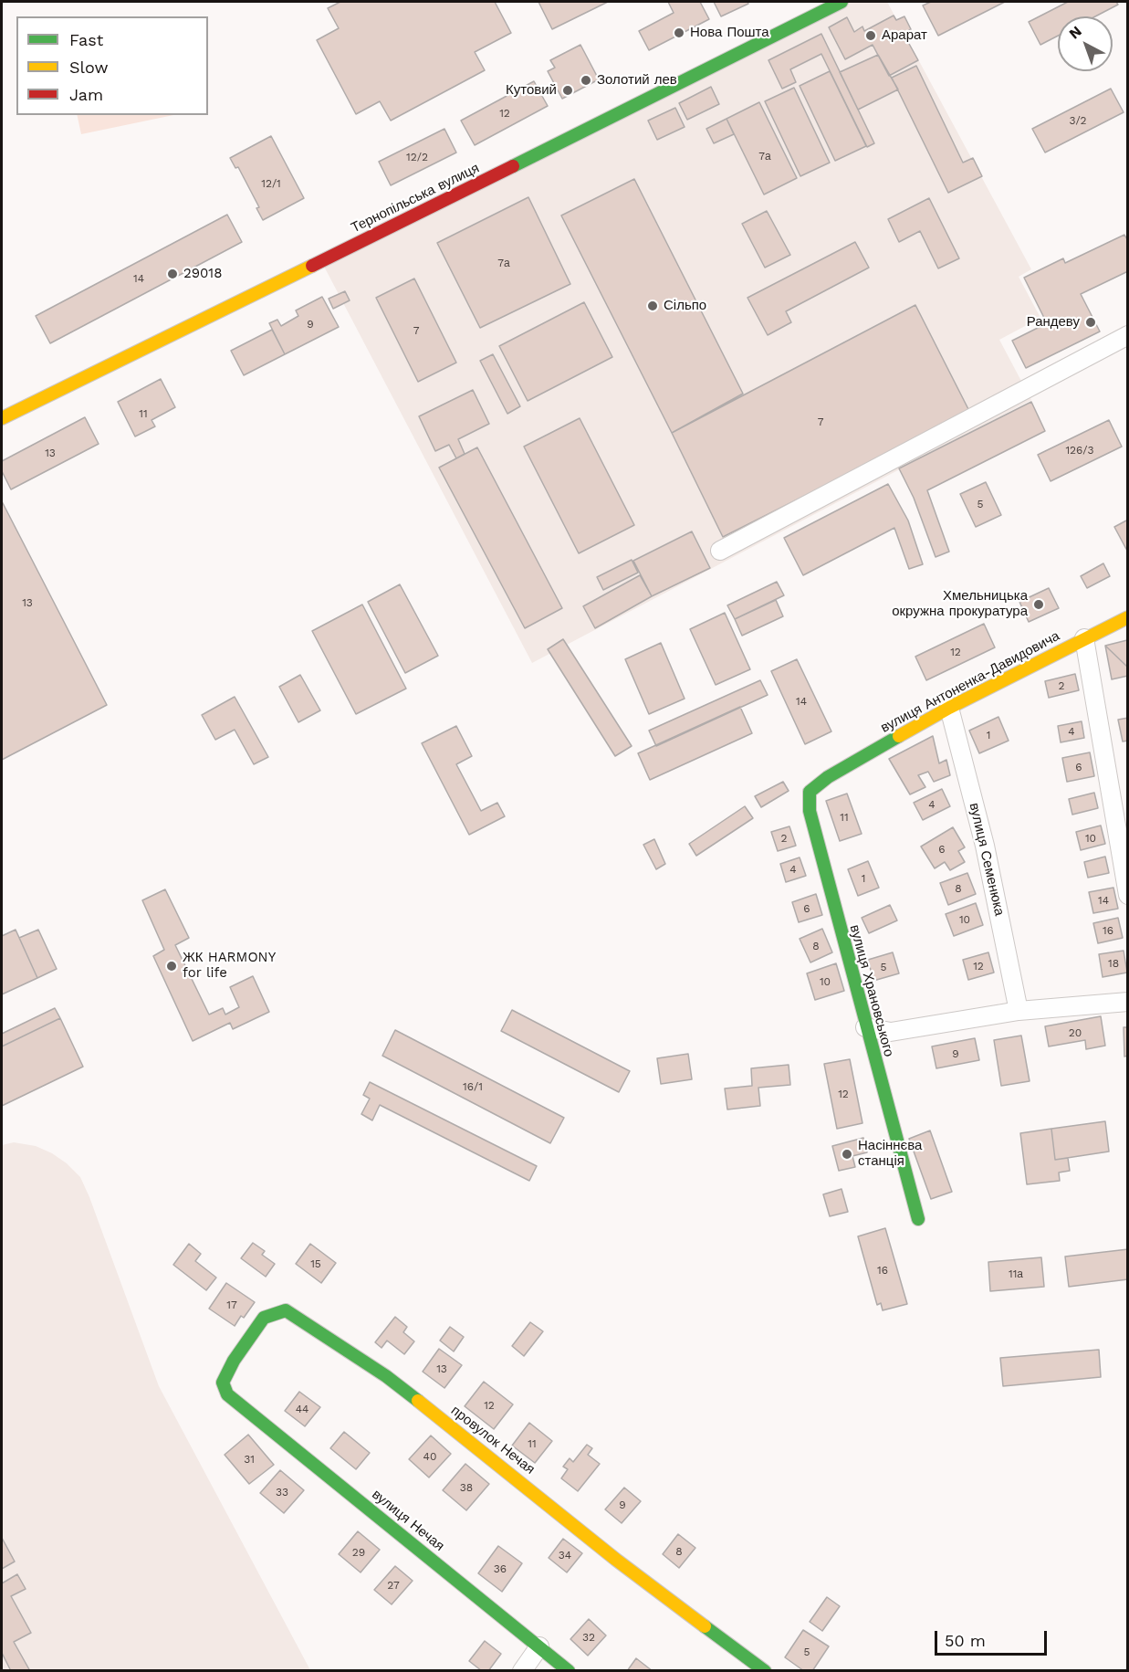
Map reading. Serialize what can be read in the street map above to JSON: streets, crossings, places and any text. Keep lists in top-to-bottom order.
{
  "streets": {
    "street": [
      "Тернопільська вулиця",
      "вулиця Антоненка-Давидовича",
      "вулиця Семенюка",
      "вулиця Храновського",
      "провулок Нечая",
      "вулиця Нечая"
    ]
  },
  "crossings": [
    ["вулиця Антоненка-Давидовича", "вулиця Семенюка"],
    ["вулиця Антоненка-Давидовича", "вулиця Храновського"],
    ["провулок Нечая", "вулиця Нечая"]
  ],
  "places": [
    "Нова Пошта",
    "Арарат",
    "Золотий лев",
    "Кутовий",
    "29018",
    "Сільпо",
    "Рандеву",
    "Хмельницька окружна прокуратура",
    "ЖК HARMONY for life",
    "Насіннєва станція"
  ],
  "house_numbers": [
    "12",
    "3/2",
    "7а",
    "12/2",
    "12/1",
    "7а",
    "14",
    "9",
    "7",
    "11",
    "7",
    "126/3",
    "13",
    "5",
    "13",
    "12",
    "2",
    "14",
    "4",
    "1",
    "6",
    "4",
    "11",
    "2",
    "10",
    "6",
    "4",
    "1",
    "8",
    "14",
    "6",
    "10",
    "16",
    "8",
    "18",
    "12",
    "5",
    "10",
    "20",
    "9",
    "16/1",
    "12",
    "15",
    "16",
    "11а",
    "17",
    "13",
    "12",
    "44",
    "11",
    "40",
    "31",
    "38",
    "33",
    "9",
    "8",
    "29",
    "34",
    "36",
    "27",
    "32",
    "5"
  ],
  "legend": ["Fast", "Slow", "Jam"],
  "scale_bar": "50 m",
  "north": "top left"
}
